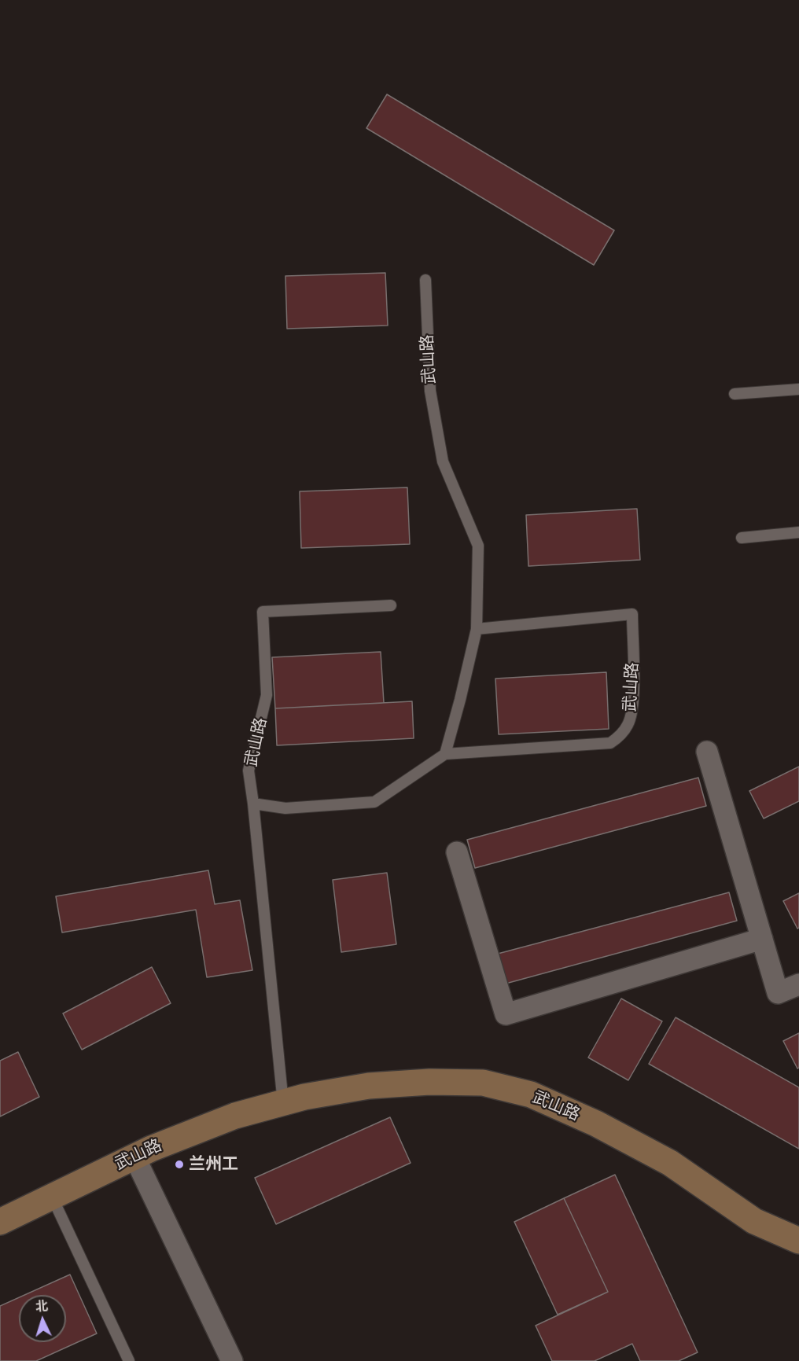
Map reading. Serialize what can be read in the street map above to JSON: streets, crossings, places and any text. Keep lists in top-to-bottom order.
{
  "streets": {
    "main road": ["武山路"]
  },
  "places": ["兰州工"],
  "north": "top"
}
